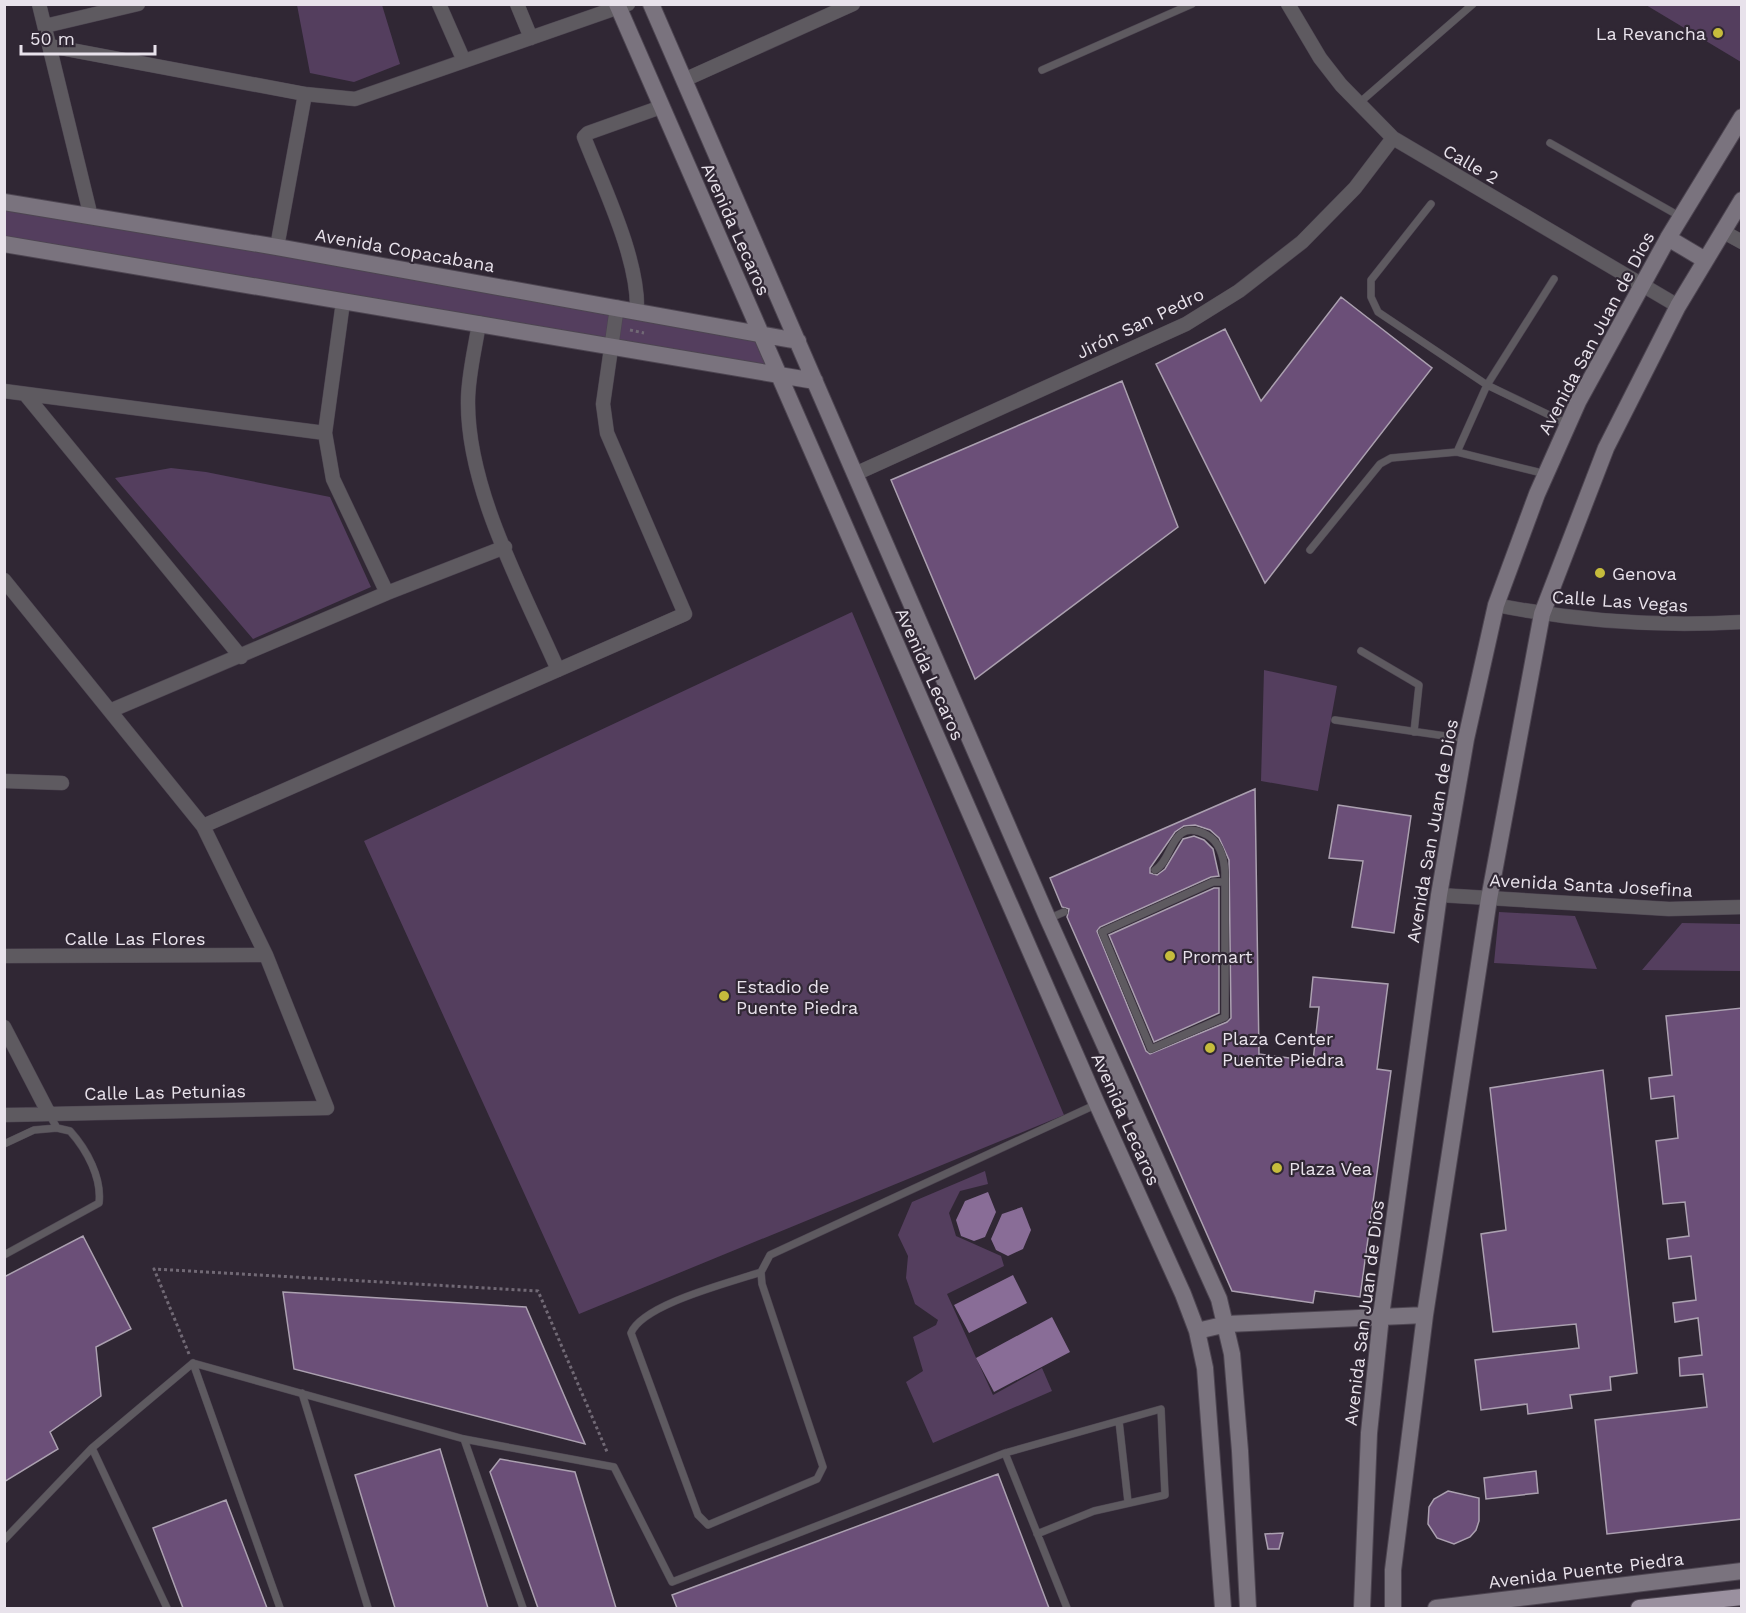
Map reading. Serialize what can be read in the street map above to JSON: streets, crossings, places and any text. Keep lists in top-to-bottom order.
{
  "streets": {
    "main road": [
      "Avenida Lecaros",
      "Avenida Copacabana",
      "Avenida San Juan de Dios",
      "Avenida Puente Piedra"
    ],
    "street": [
      "Calle 2",
      "Jirón San Pedro",
      "Calle Las Vegas",
      "Avenida Santa Josefina",
      "Calle Las Flores",
      "Calle Las Petunias"
    ]
  },
  "crossings": [
    ["Calle 2", "Jirón San Pedro"],
    ["Calle 2", "Avenida San Juan de Dios"],
    ["Avenida Lecaros", "Avenida Copacabana"],
    ["Avenida Lecaros", "Jirón San Pedro"],
    ["Avenida San Juan de Dios", "Calle Las Vegas"],
    ["Avenida San Juan de Dios", "Avenida Santa Josefina"],
    ["Calle Las Flores", "Calle Las Petunias"]
  ],
  "places": [
    "La Revancha",
    "Genova",
    "Promart",
    "Estadio de Puente Piedra",
    "Plaza Center Puente Piedra",
    "Plaza Vea"
  ],
  "scale_bar": "50 m"
}
